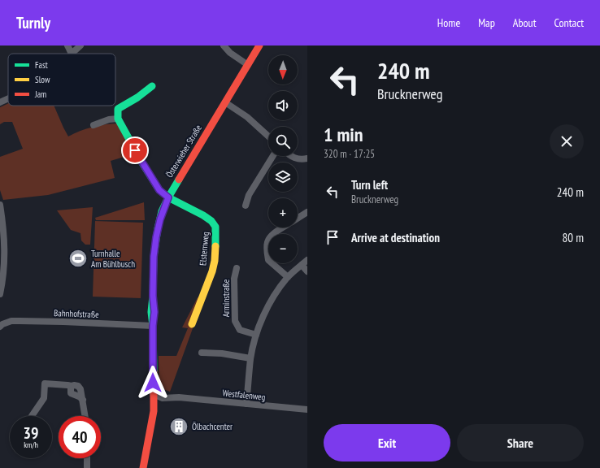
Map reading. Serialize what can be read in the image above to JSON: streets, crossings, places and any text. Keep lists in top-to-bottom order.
{
  "streets": {
    "street": [
      "Österwieher Straße",
      "Elsternweg",
      "Arminstraße",
      "Bahnhofstraße",
      "Westfalenweg"
    ]
  },
  "crossings": [
    ["Österwieher Straße", "Elsternweg"],
    ["Österwieher Straße", "Bahnhofstraße"],
    ["Österwieher Straße", "Westfalenweg"]
  ],
  "places": {
    "sports": ["Turnhalle Am Bühlbusch"],
    "building": ["Ölbachcenter"]
  },
  "legend": ["Fast", "Slow", "Jam"],
  "north": "bottom",
  "page": {
    "header": "Turnly",
    "nav": [
      "Home",
      "Map",
      "About",
      "Contact"
    ],
    "turn": ["240 m", "Brucknerweg"],
    "map_buttons": ["+", "−"],
    "heading": ["1 min", "320 m · 17:25"],
    "list": [
      {
        "name": "Turn left",
        "note": "Brucknerweg",
        "value": "240 m"
      },
      {
        "name": "Arrive at destination",
        "value": "80 m"
      }
    ],
    "speed": "39 km/h",
    "limit": "40",
    "buttons": ["Exit", "Share"]
  }
}
